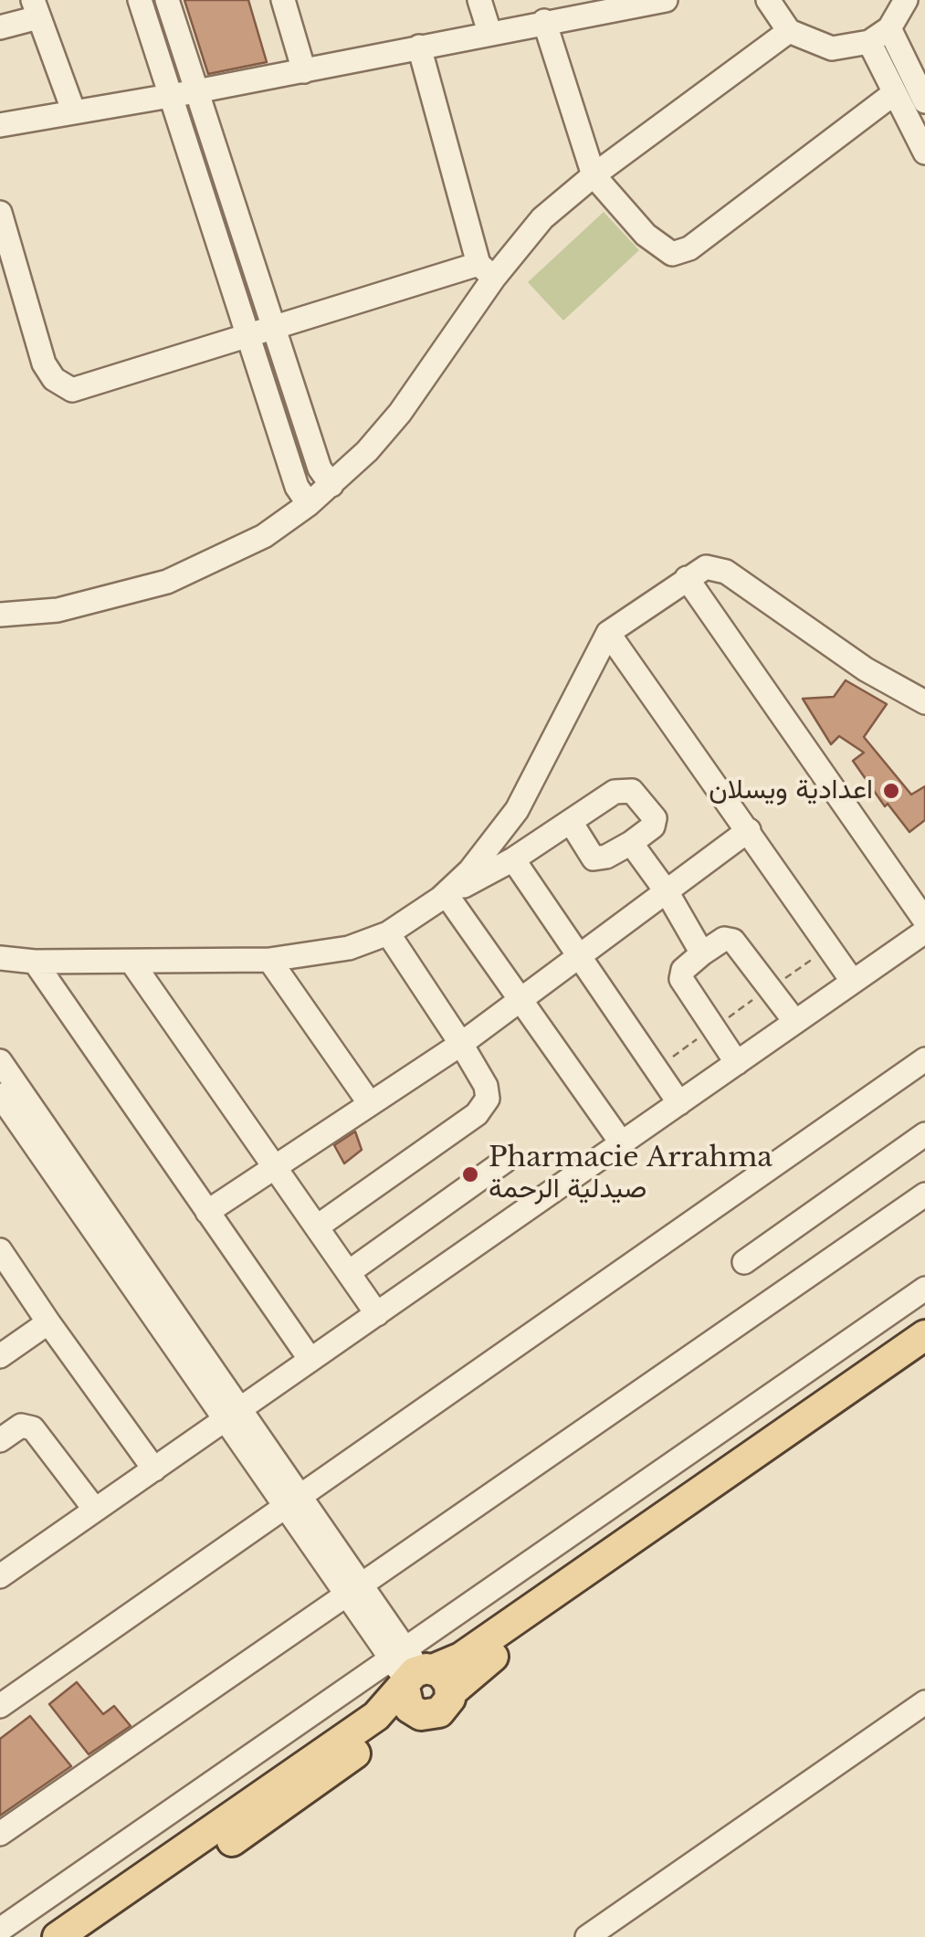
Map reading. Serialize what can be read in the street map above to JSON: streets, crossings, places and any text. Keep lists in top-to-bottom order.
{
  "places": ["اعدادية ويسلان", "Pharmacie Arrahma صيدلية الرحمة"]
}
